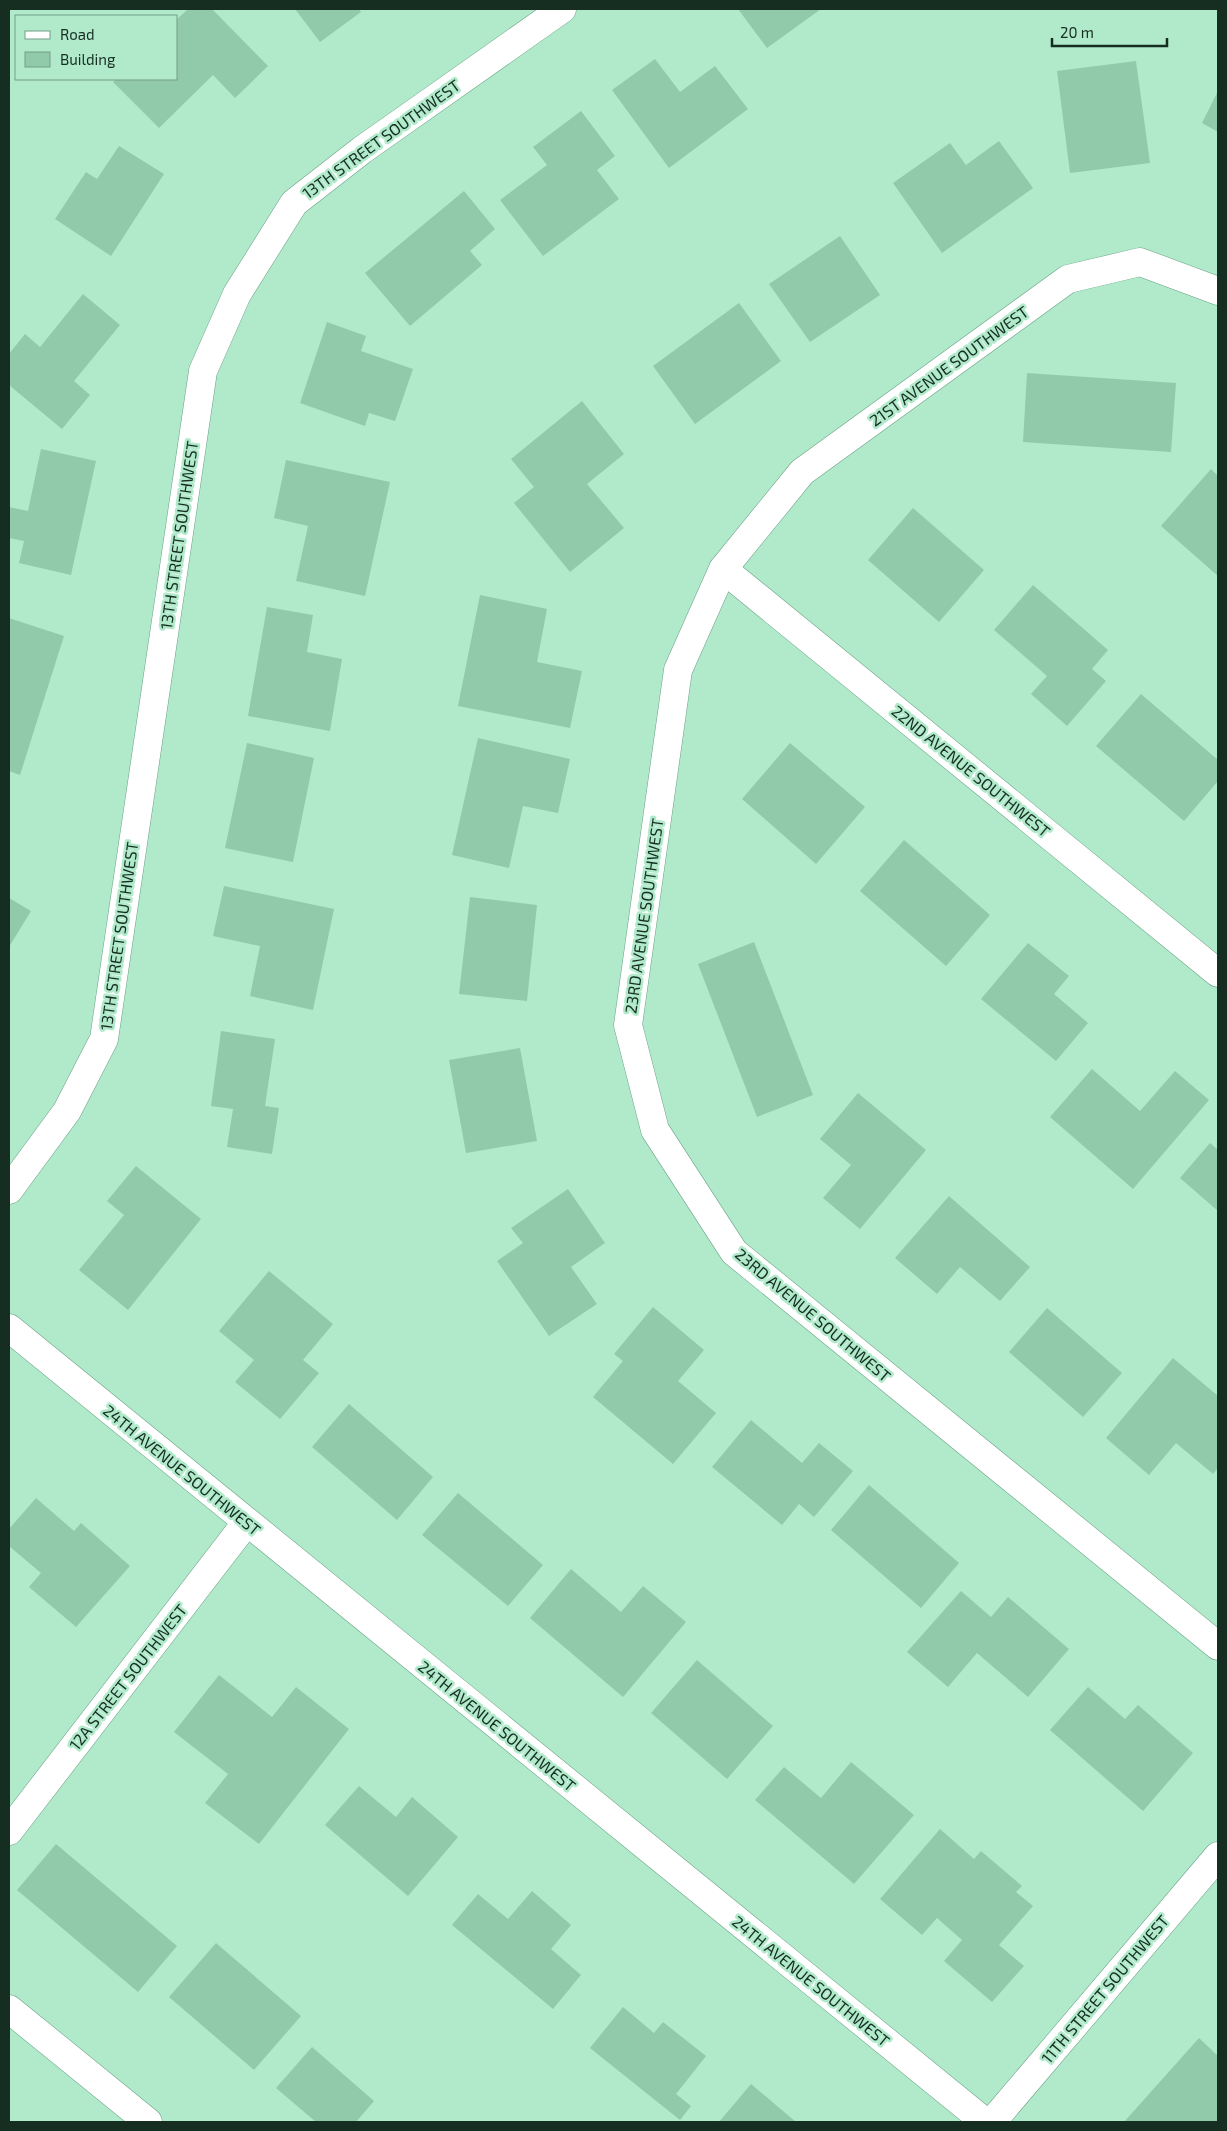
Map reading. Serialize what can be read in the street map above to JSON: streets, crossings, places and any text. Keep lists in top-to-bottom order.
{
  "streets": {
    "street": [
      "13TH STREET SOUTHWEST",
      "21ST AVENUE SOUTHWEST",
      "22ND AVENUE SOUTHWEST",
      "23RD AVENUE SOUTHWEST",
      "24TH AVENUE SOUTHWEST",
      "12A STREET SOUTHWEST",
      "11TH STREET SOUTHWEST"
    ]
  },
  "crossings": [
    ["21ST AVENUE SOUTHWEST", "22ND AVENUE SOUTHWEST"],
    ["21ST AVENUE SOUTHWEST", "23RD AVENUE SOUTHWEST"],
    ["22ND AVENUE SOUTHWEST", "23RD AVENUE SOUTHWEST"],
    ["24TH AVENUE SOUTHWEST", "12A STREET SOUTHWEST"]
  ],
  "legend": ["Road", "Building"],
  "scale_bar": "20 m"
}
